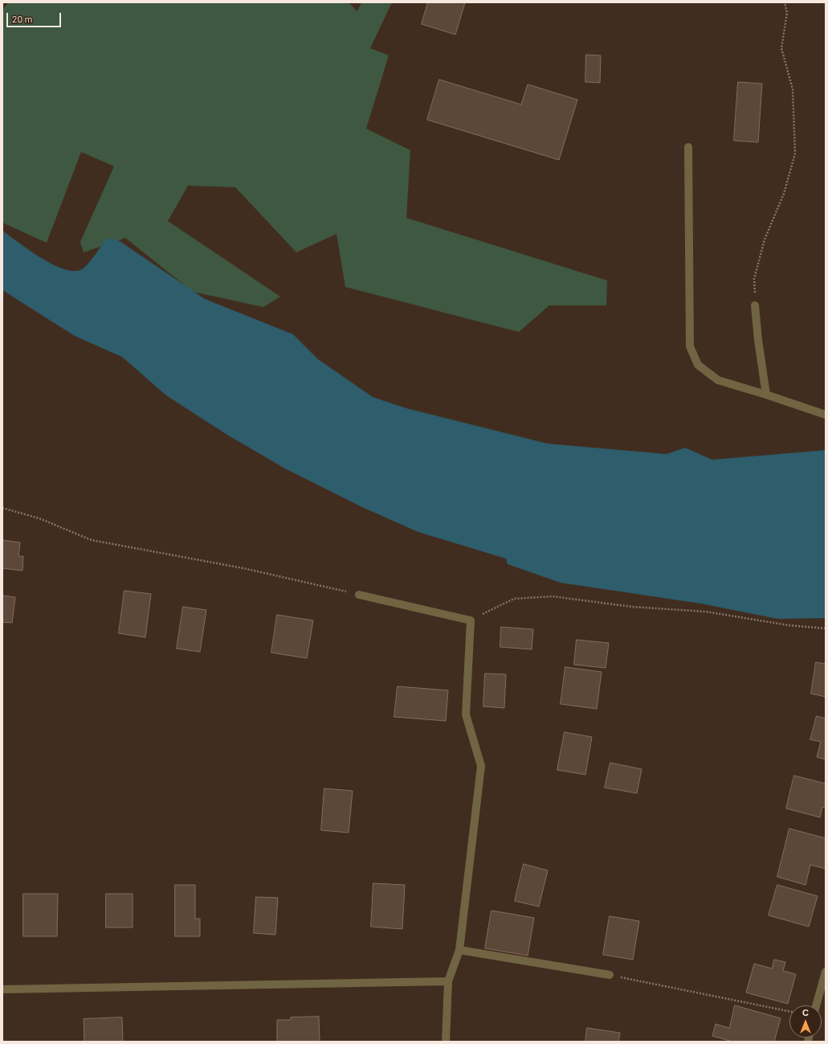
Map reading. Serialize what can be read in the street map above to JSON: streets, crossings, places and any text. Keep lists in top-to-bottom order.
{
  "scale_bar": "20 m",
  "north": "top"
}
